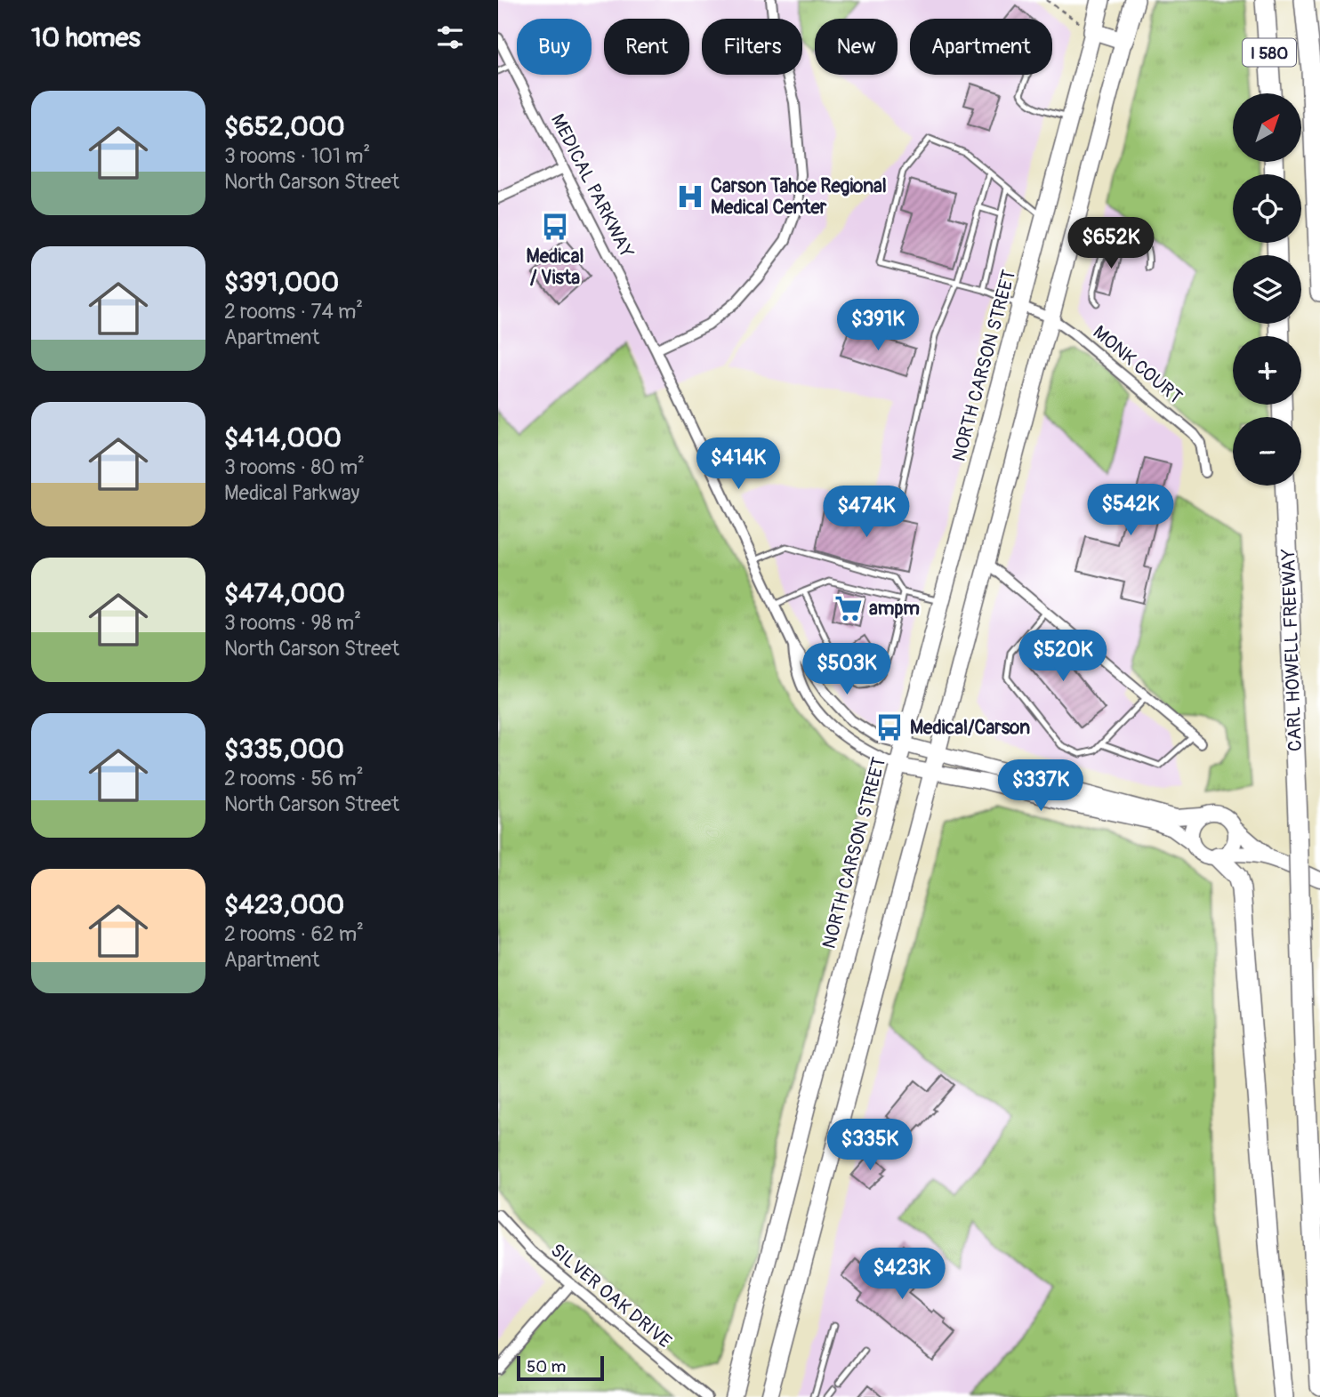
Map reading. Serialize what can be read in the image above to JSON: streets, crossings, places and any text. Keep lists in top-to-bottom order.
{
  "streets": {
    "highway": ["I 580", "CARL HOWELL FREEWAY"],
    "main road": ["NORTH CARSON STREET"],
    "street": ["MEDICAL PARKWAY", "MONK COURT", "SILVER OAK DRIVE"]
  },
  "crossings": [
    ["MEDICAL PARKWAY", "NORTH CARSON STREET"],
    ["MONK COURT", "NORTH CARSON STREET"]
  ],
  "places": {
    "hospital": ["Carson Tahoe Regional Medical Center"],
    "bus stop": ["Medical / Vista", "Medical/Carson"],
    "supermarket": ["ampm"]
  },
  "scale_bar": "50 m",
  "north": "top right",
  "page": {
    "heading": "10 homes",
    "chip": [
      "Buy",
      "Rent",
      "Filters",
      "New",
      "Apartment"
    ],
    "list": [
      {
        "name": "$652,000",
        "note": "3 rooms · 101 m² · North Carson Street"
      },
      {
        "name": "$391,000",
        "note": "2 rooms · 74 m² · Apartment"
      },
      {
        "name": "$414,000",
        "note": "3 rooms · 80 m² · Medical Parkway"
      },
      {
        "name": "$474,000",
        "note": "3 rooms · 98 m² · North Carson Street"
      },
      {
        "name": "$335,000",
        "note": "2 rooms · 56 m² · North Carson Street"
      },
      {
        "name": "$423,000",
        "note": "2 rooms · 62 m² · Apartment"
      }
    ],
    "map_buttons": ["+", "−"],
    "price": [
      "$652K",
      "$391K",
      "$414K",
      "$542K",
      "$474K",
      "$520K",
      "$503K",
      "$337K",
      "$335K",
      "$423K"
    ],
    "scale": "50 m"
  }
}
